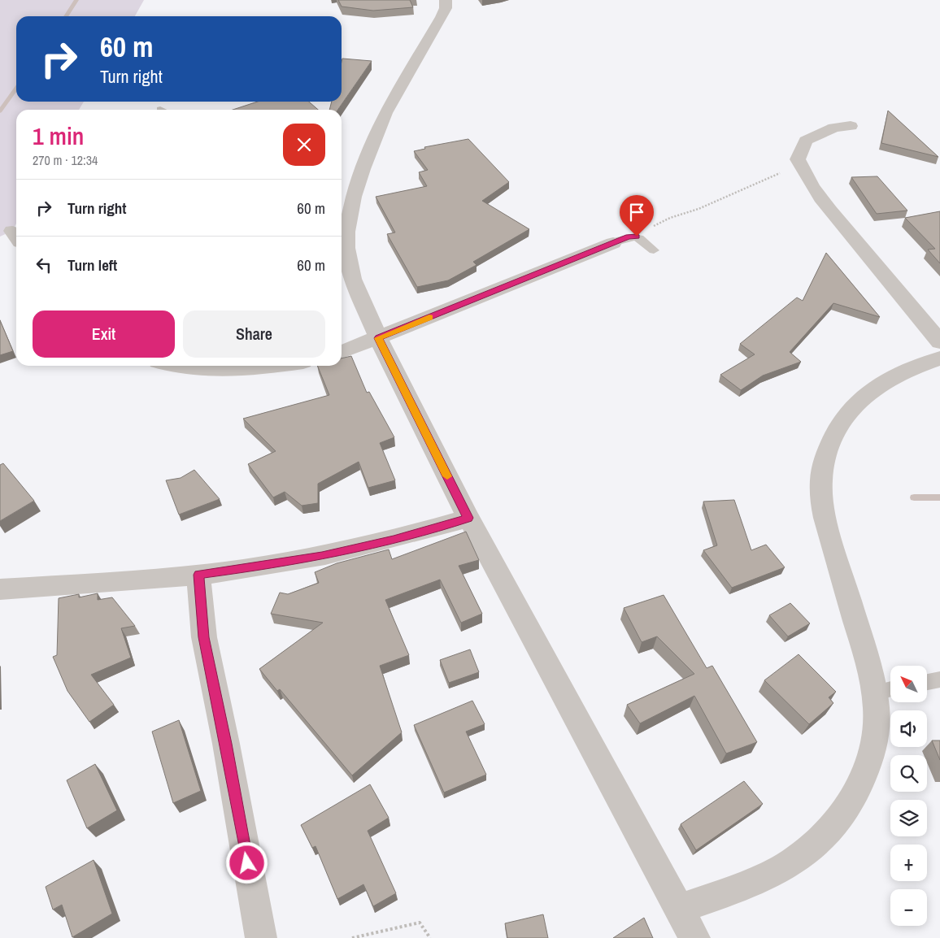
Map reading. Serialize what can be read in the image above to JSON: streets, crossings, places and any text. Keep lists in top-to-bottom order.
{
  "north": "top left",
  "page": {
    "turn": ["60 m", "Turn right"],
    "heading": ["1 min", "270 m · 12:34"],
    "list": [
      {
        "name": "Turn right",
        "value": "60 m"
      },
      {
        "name": "Turn left",
        "value": "60 m"
      }
    ],
    "buttons": ["Exit", "Share"],
    "map_buttons": ["+", "−"]
  }
}
